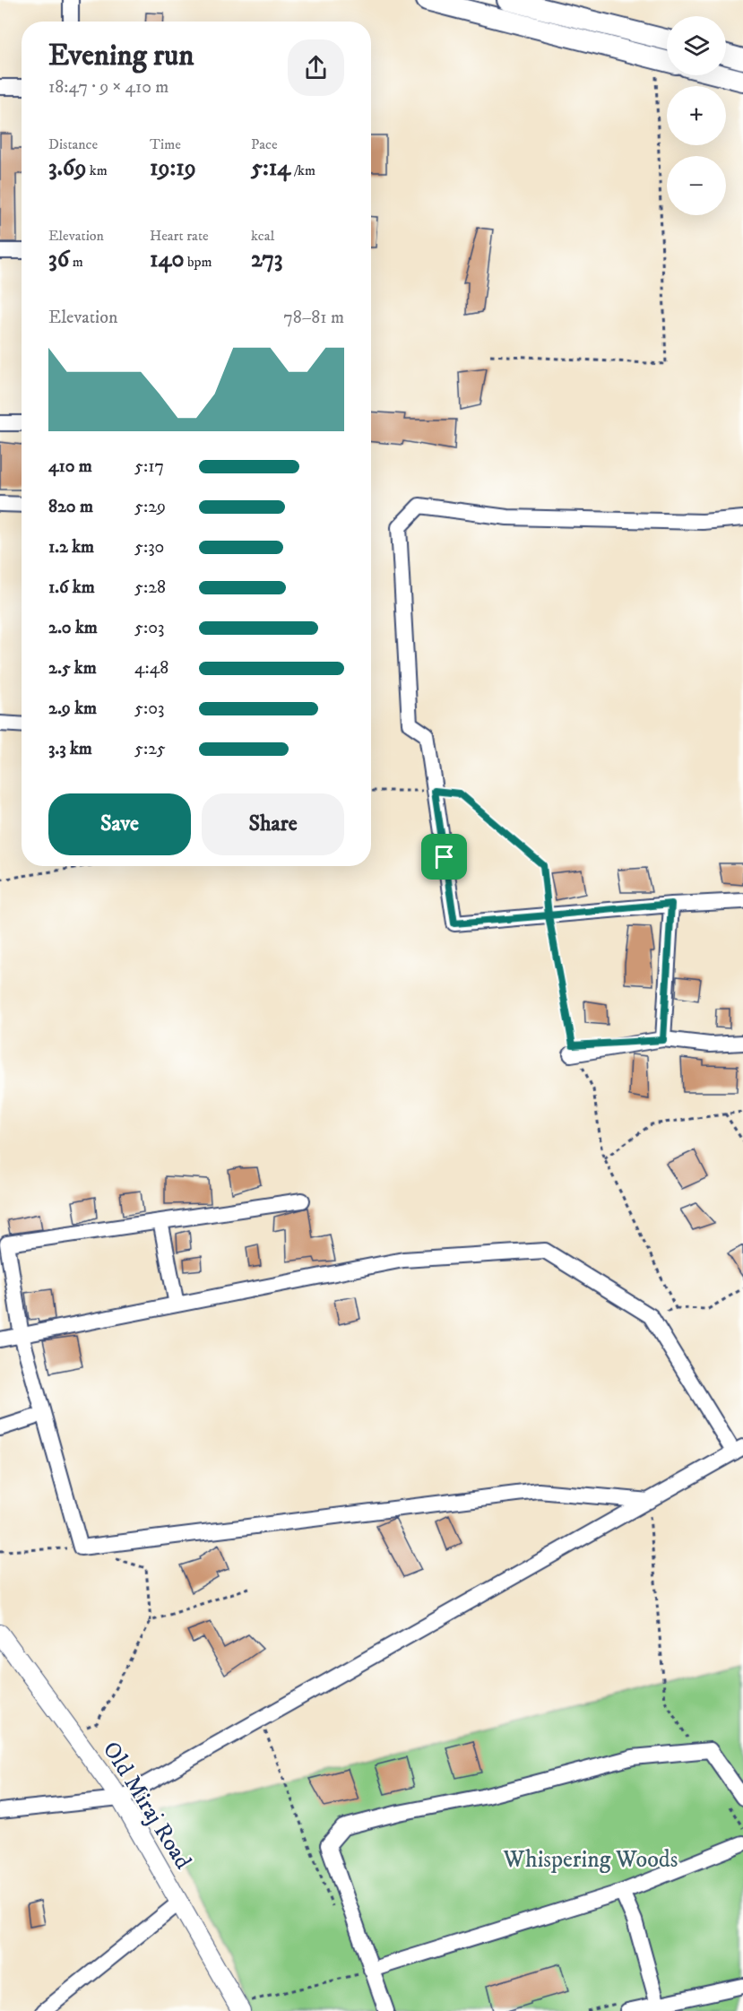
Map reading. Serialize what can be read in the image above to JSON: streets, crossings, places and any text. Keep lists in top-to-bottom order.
{
  "streets": {
    "main road": ["Old Miraj Road"]
  },
  "parks": ["Whispering Woods"],
  "page": {
    "map_buttons": ["+", "−"],
    "heading": ["Evening run", "18:47 · 9 × 410 m"],
    "stats": [
      ["Distance", "3.69 km"],
      ["Time", "19:19"],
      ["Pace", "5:14 /km"],
      ["Elevation", "36 m"],
      ["Heart rate", "140 bpm"],
      ["kcal", "273"]
    ],
    "chart": ["Elevation", "78–81 m"],
    "list": [
      {
        "name": "410 m",
        "note": "5:17"
      },
      {
        "name": "820 m",
        "note": "5:29"
      },
      {
        "name": "1.2 km",
        "note": "5:30"
      },
      {
        "name": "1.6 km",
        "note": "5:28"
      },
      {
        "name": "2.0 km",
        "note": "5:03"
      },
      {
        "name": "2.5 km",
        "note": "4:48"
      },
      {
        "name": "2.9 km",
        "note": "5:03"
      },
      {
        "name": "3.3 km",
        "note": "5:25"
      }
    ],
    "buttons": ["Save", "Share"]
  }
}
